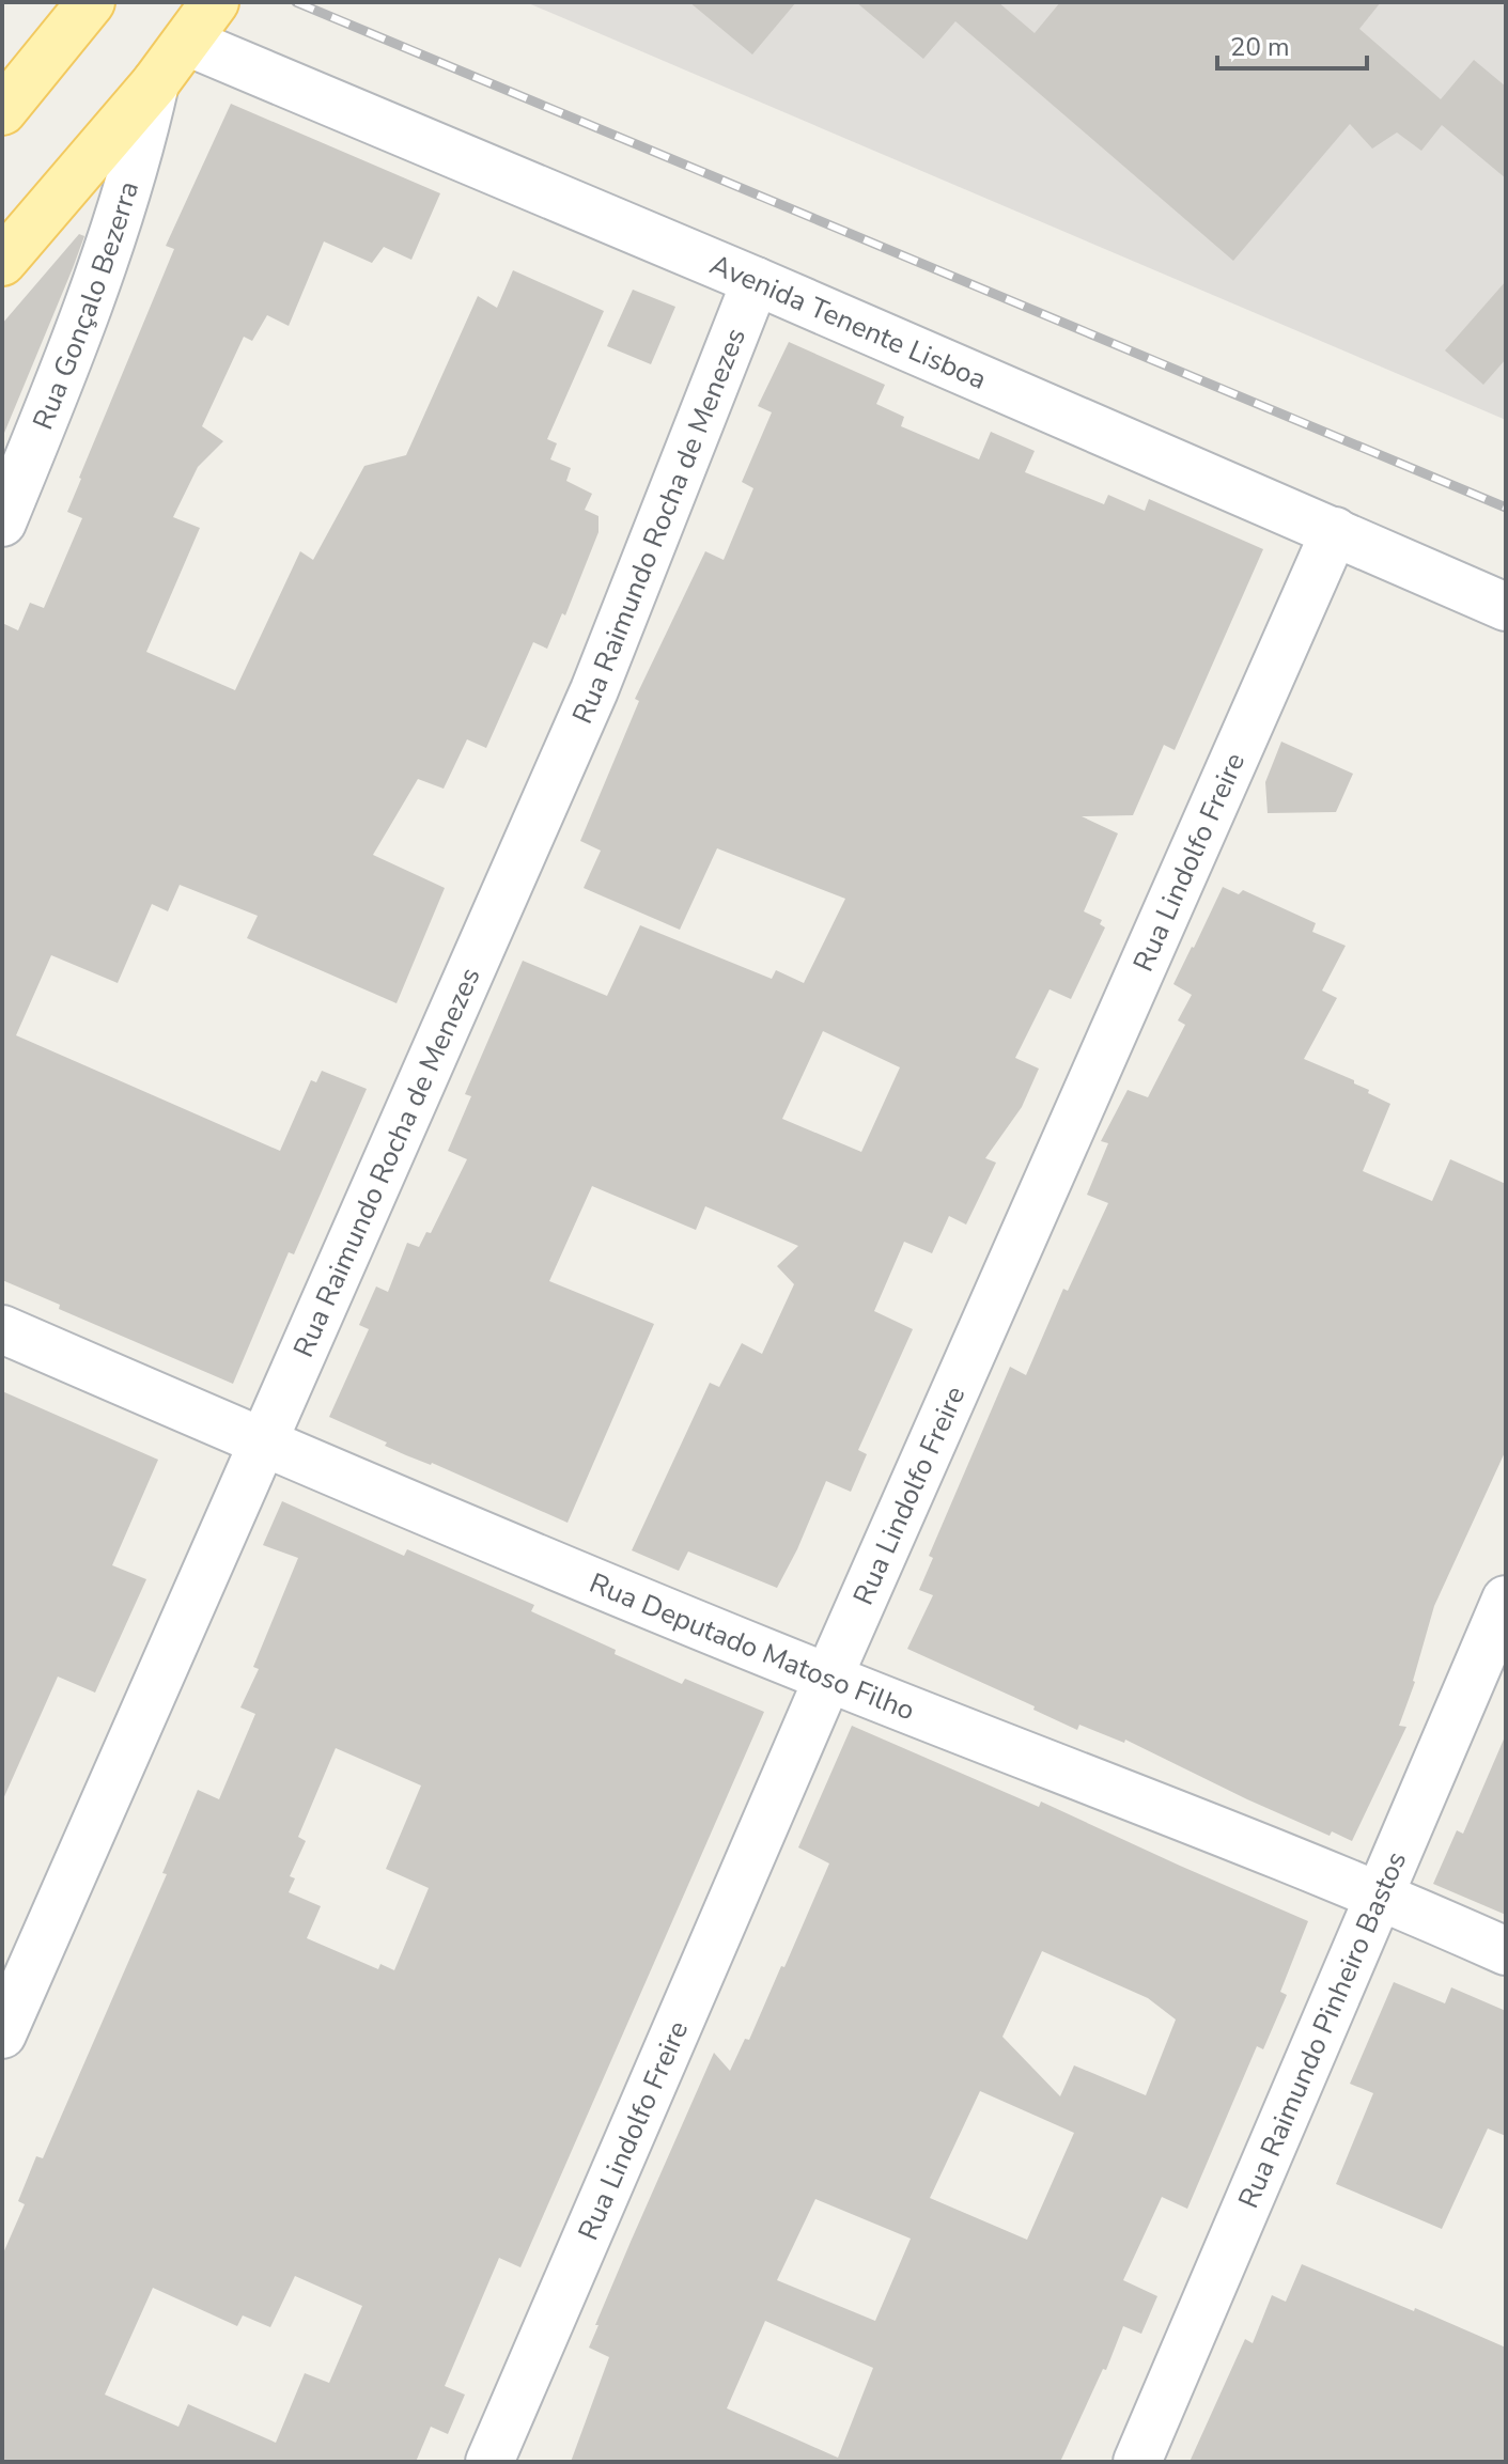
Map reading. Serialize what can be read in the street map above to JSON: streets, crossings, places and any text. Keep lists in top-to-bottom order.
{
  "streets": {
    "street": [
      "Rua Gonçalo Bezerra",
      "Avenida Tenente Lisboa",
      "Rua Raimundo Rocha de Menezes",
      "Rua Lindolfo Freire",
      "Rua Deputado Matoso Filho",
      "Rua Raimundo Pinheiro Bastos"
    ]
  },
  "crossings": [
    ["Avenida Tenente Lisboa", "Rua Raimundo Rocha de Menezes"],
    ["Avenida Tenente Lisboa", "Rua Lindolfo Freire"],
    ["Rua Raimundo Rocha de Menezes", "Rua Deputado Matoso Filho"],
    ["Rua Lindolfo Freire", "Rua Deputado Matoso Filho"],
    ["Rua Deputado Matoso Filho", "Rua Raimundo Pinheiro Bastos"]
  ],
  "scale_bar": "20 m"
}
